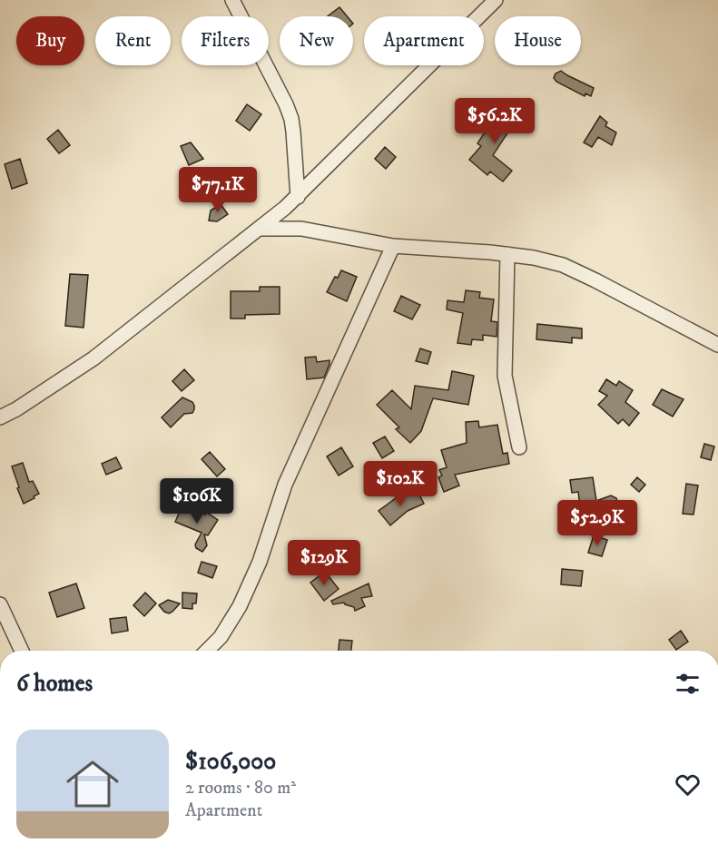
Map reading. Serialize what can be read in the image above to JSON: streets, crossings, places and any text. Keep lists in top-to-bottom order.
{
  "page": {
    "chip": [
      "Buy",
      "Rent",
      "Filters",
      "New",
      "Apartment",
      "House"
    ],
    "price": [
      "$56.2K",
      "$77.1K",
      "$102K",
      "$106K",
      "$52.9K",
      "$129K"
    ],
    "heading": "6 homes",
    "list": [
      {
        "name": "$106,000",
        "note": "2 rooms · 80 m² · Apartment"
      }
    ]
  }
}
